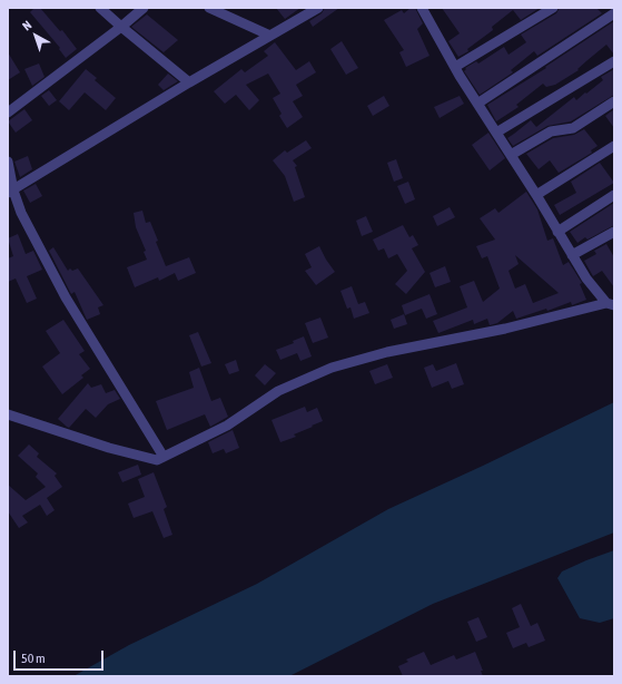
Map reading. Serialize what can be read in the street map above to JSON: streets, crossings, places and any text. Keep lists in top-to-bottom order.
{
  "scale_bar": "50 m",
  "north": "top left"
}
